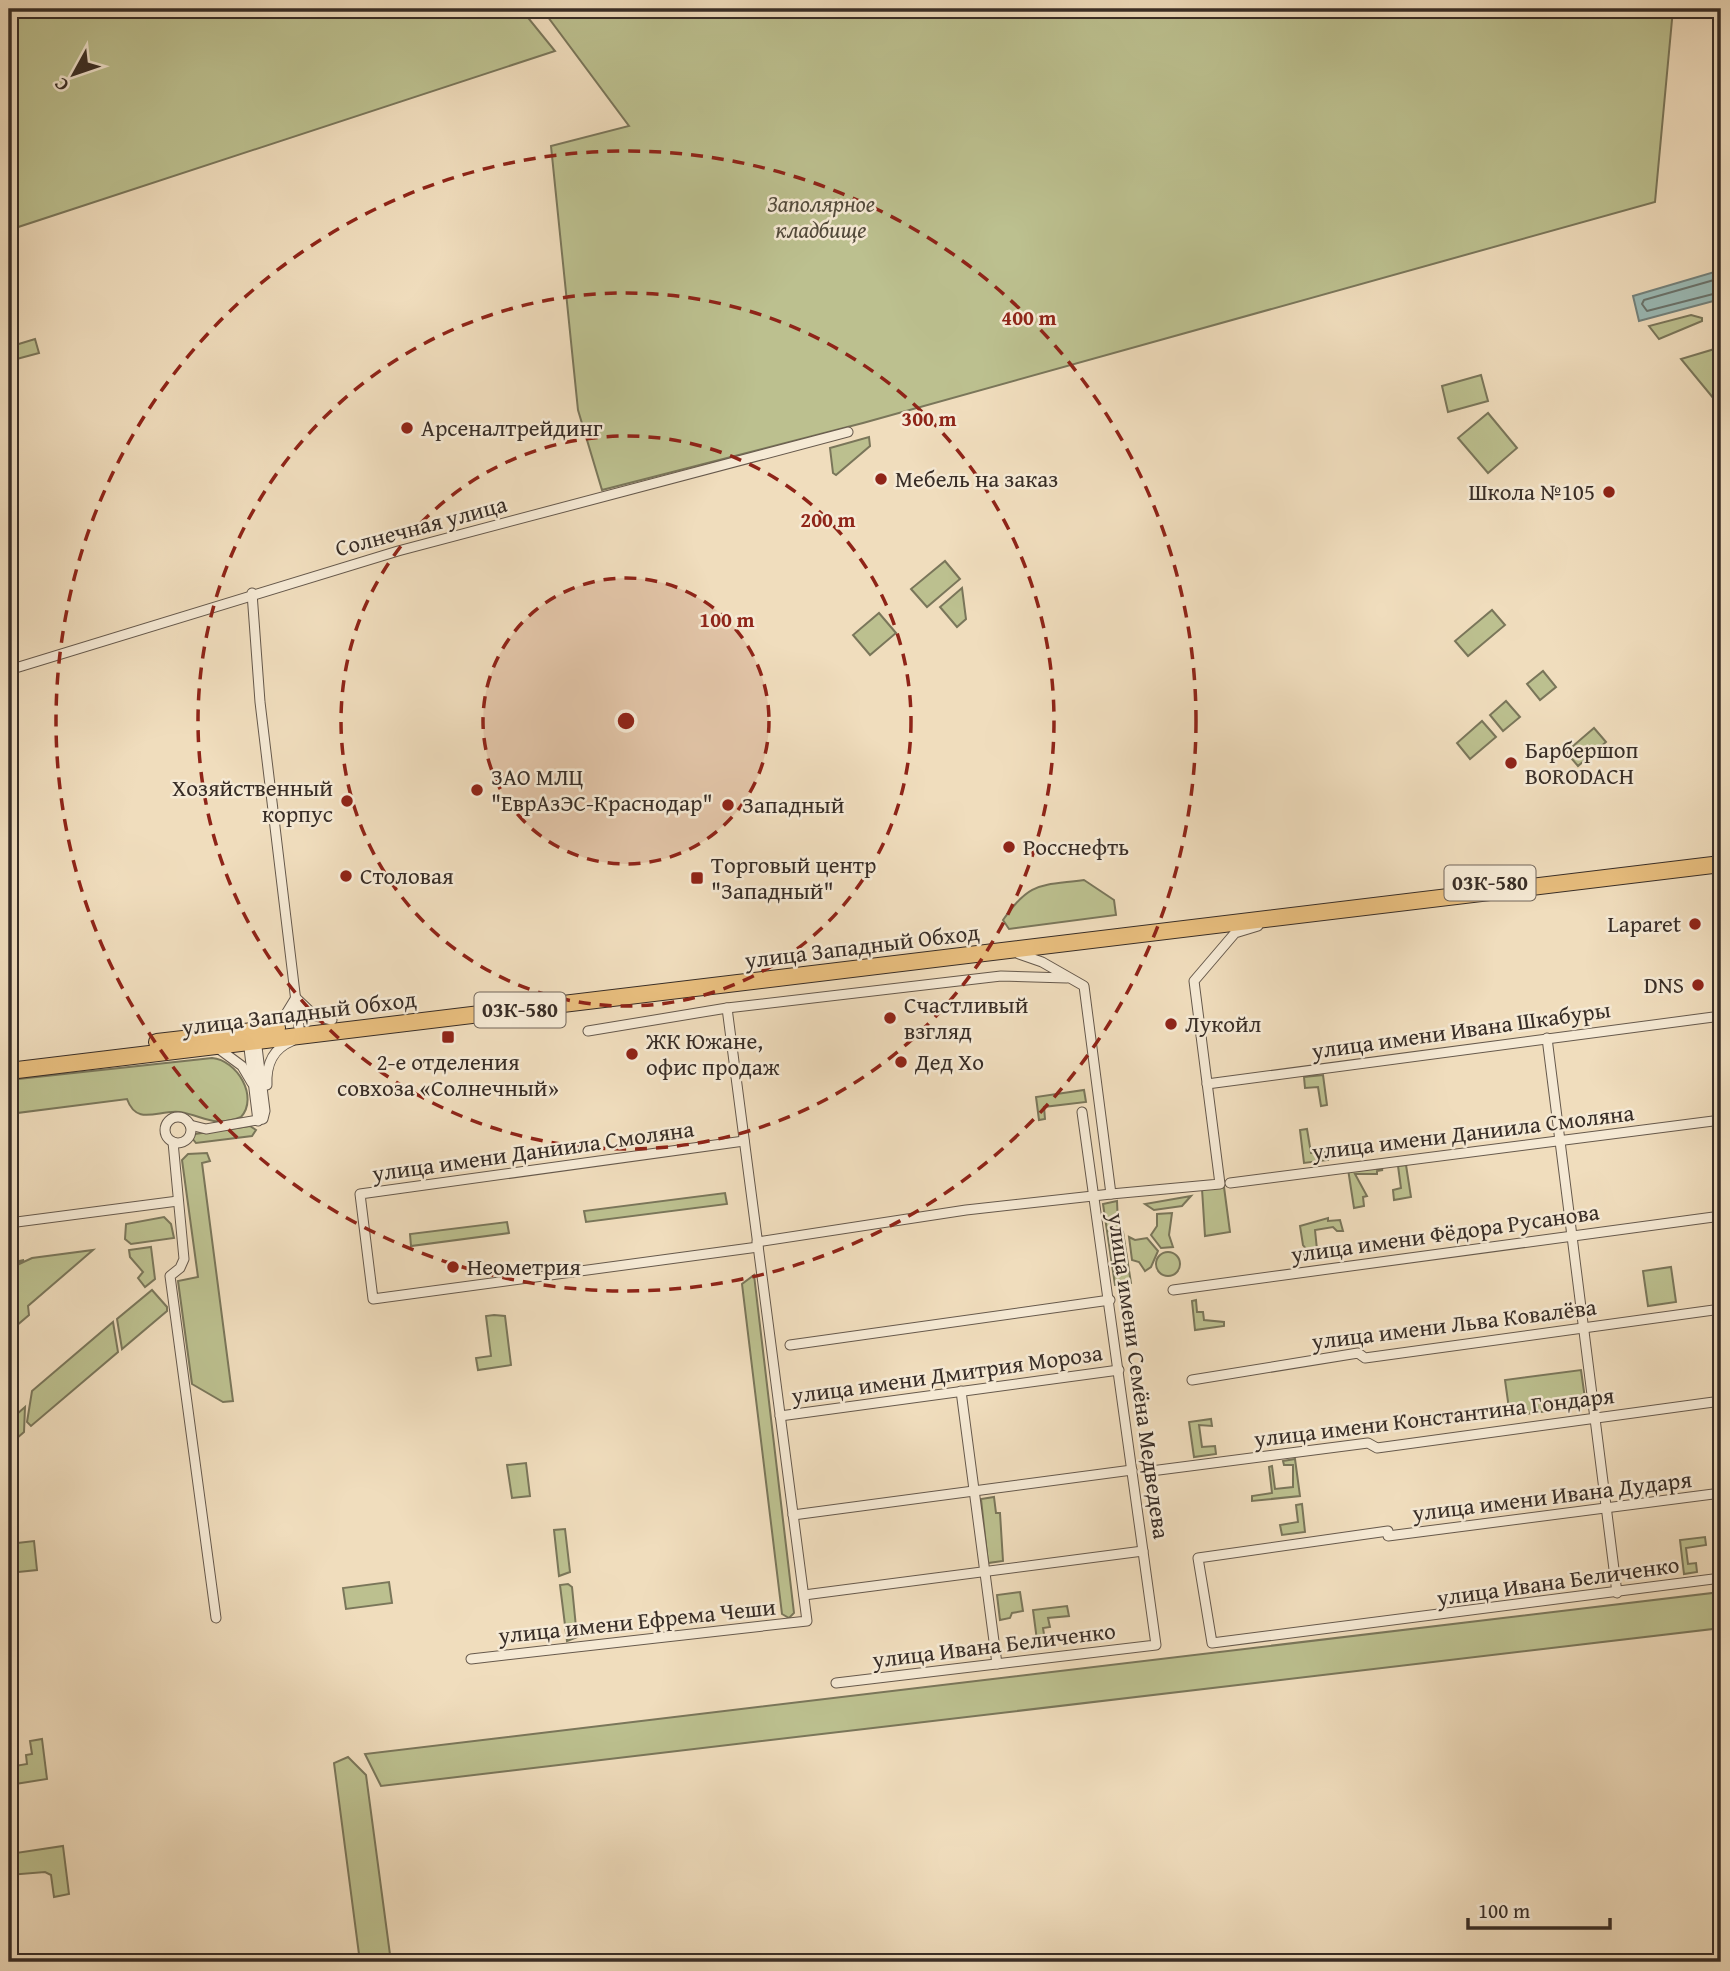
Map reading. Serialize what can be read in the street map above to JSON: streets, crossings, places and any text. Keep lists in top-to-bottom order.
{
  "streets": {
    "highway": ["03К-580", "улица Западный Обход"],
    "street": [
      "Солнечная улица",
      "улица имени Ивана Шкабуры",
      "улица имени Даниила Смоляна",
      "улица имени Фёдора Русанова",
      "улица имени Льва Ковалёва",
      "улица имени Дмитрия Мороза",
      "улица имени Семёна Медведева",
      "улица имени Константина Гондаря",
      "улица имени Ивана Дударя",
      "улица Ивана Беличенко",
      "улица имени Ефрема Чеши"
    ]
  },
  "crossings": [
    ["улица имени Ивана Шкабуры", "улица имени Даниила Смоляна"],
    ["улица имени Даниила Смоляна", "улица имени Семёна Медведева"],
    ["улица имени Дмитрия Мороза", "улица имени Семёна Медведева"],
    ["улица имени Семёна Медведева", "улица Ивана Беличенко"],
    ["улица имени Ивана Дударя", "улица Ивана Беличенко"]
  ],
  "parks": ["Заполярное кладбище"],
  "places": {
    "other": [
      "Арсеналтрейдинг",
      "Мебель на заказ",
      "Школа №105",
      "Барбершоп BORODACH",
      "ЗАО МЛЦ \"ЕврАзЭС-Краснодар\"",
      "Хозяйственный корпус",
      "Западный",
      "Росснефть",
      "Столовая",
      "Laparet",
      "DNS",
      "Счастливый взгляд",
      "Лукойл",
      "ЖК Южане, офис продаж",
      "Дед Хо",
      "Неометрия"
    ],
    "transit": ["Торговый центр \"Западный\"", "2-е отделения совхоза «Солнечный»"]
  },
  "scale_bar": "100 m",
  "north": "bottom left",
  "rings": [
    "400 m",
    "300 m",
    "200 m",
    "100 m"
  ]
}
